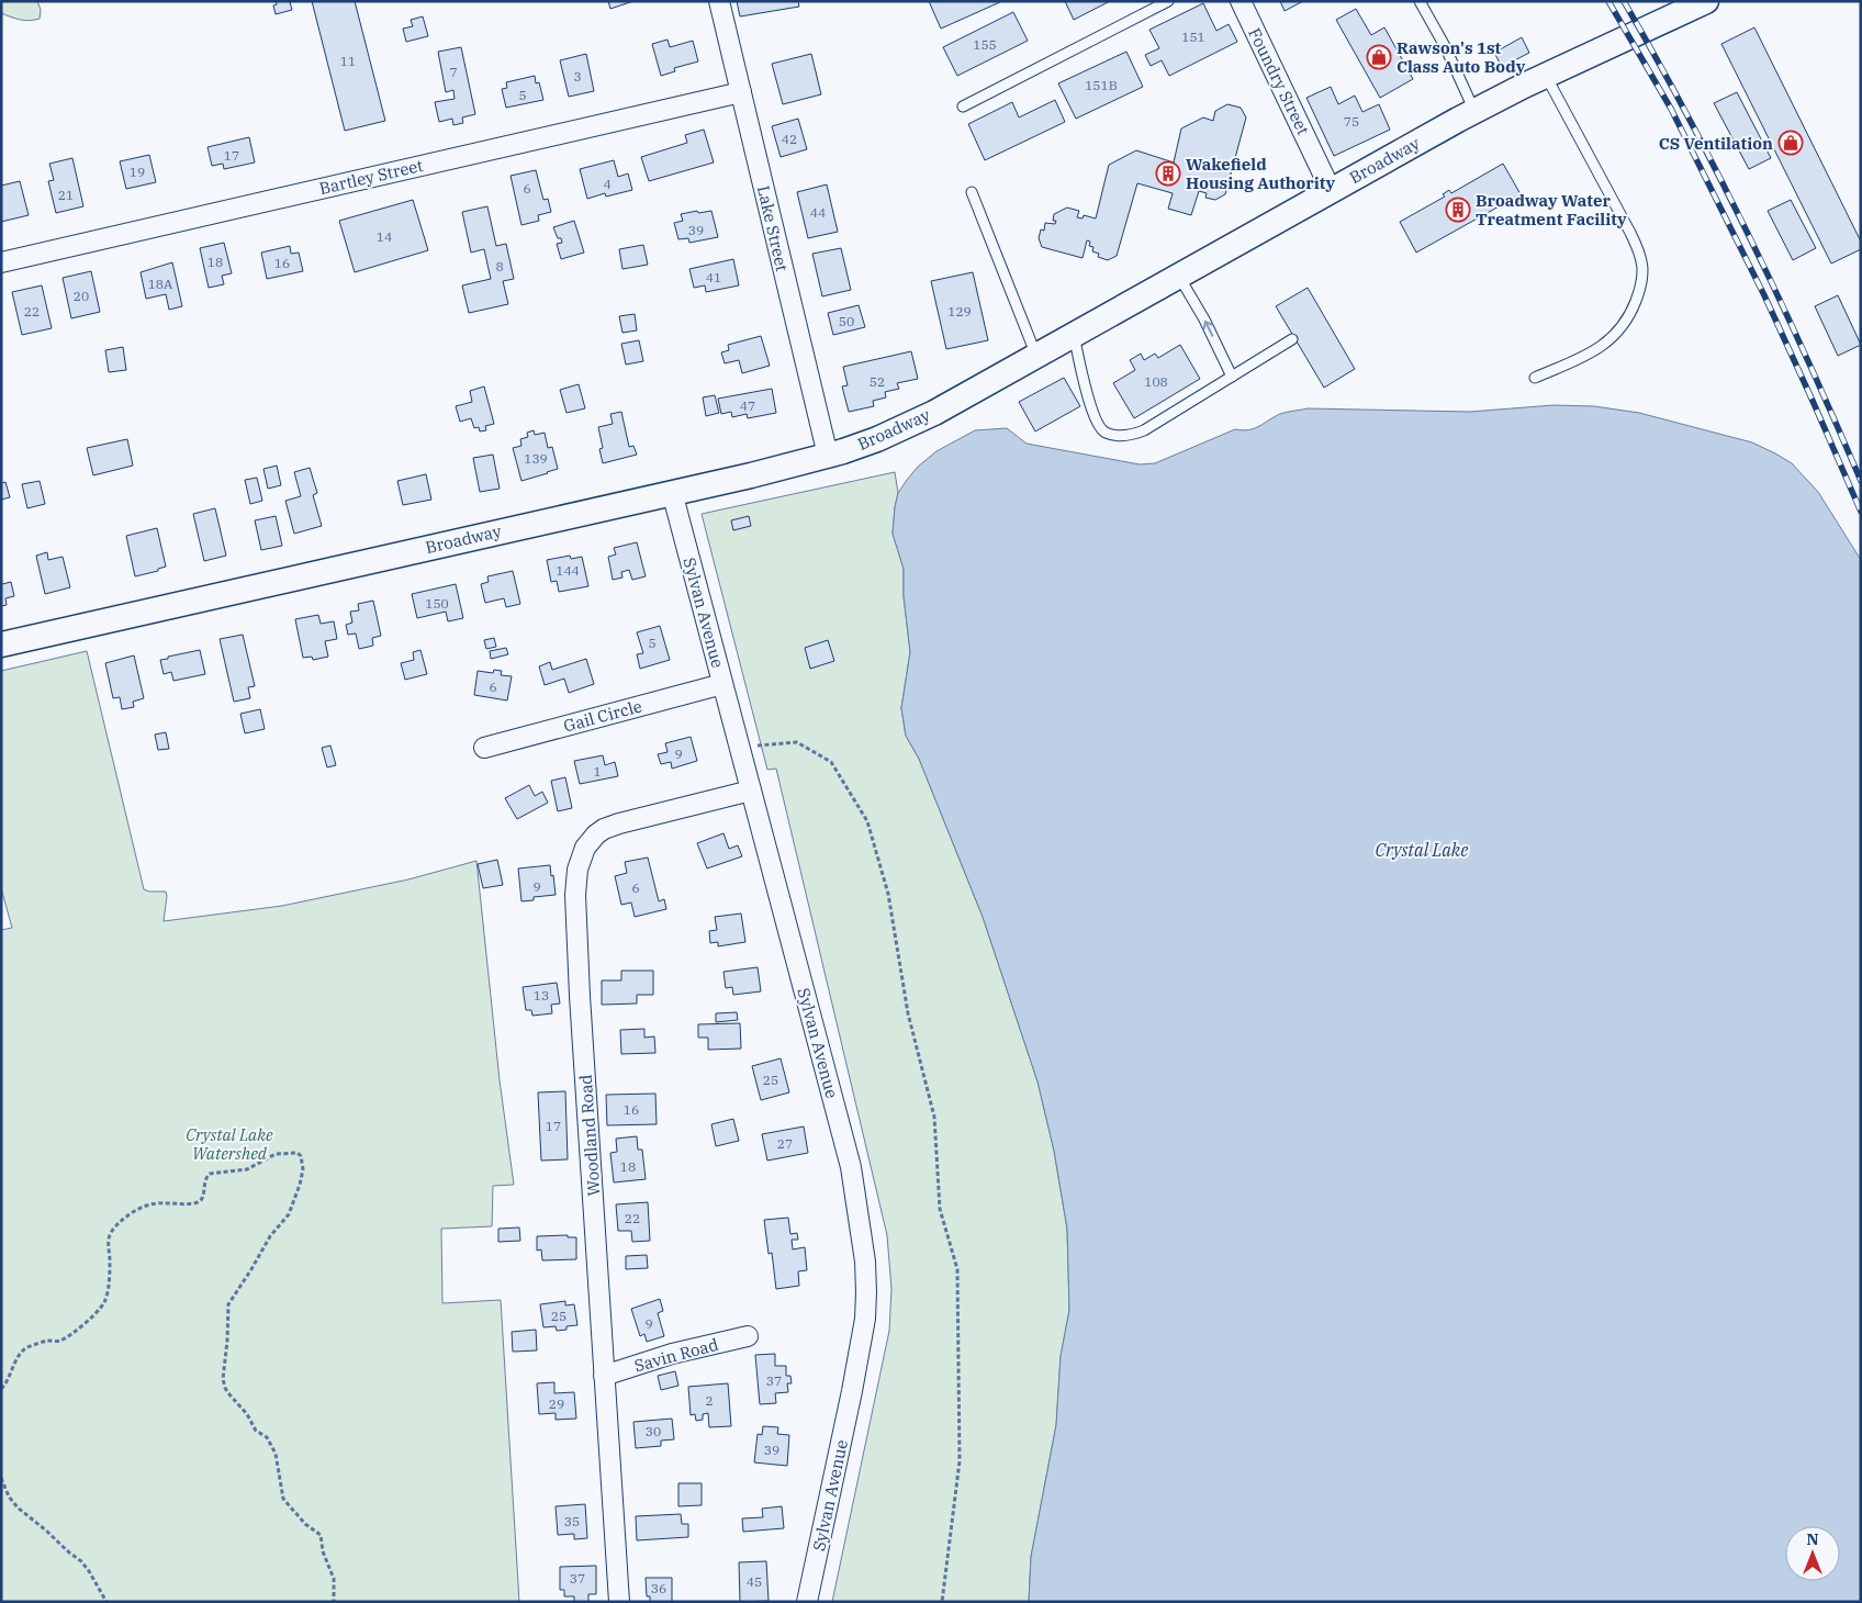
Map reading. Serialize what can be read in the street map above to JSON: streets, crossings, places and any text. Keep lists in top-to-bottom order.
{
  "streets": {
    "street": [
      "Foundry Street",
      "Broadway",
      "Bartley Street",
      "Lake Street",
      "Sylvan Avenue",
      "Gail Circle",
      "Woodland Road",
      "Savin Road"
    ]
  },
  "crossings": [
    ["Foundry Street", "Broadway"],
    ["Broadway", "Lake Street"],
    ["Broadway", "Sylvan Avenue"],
    ["Bartley Street", "Lake Street"],
    ["Sylvan Avenue", "Gail Circle"],
    ["Sylvan Avenue", "Woodland Road"],
    ["Woodland Road", "Savin Road"]
  ],
  "water": ["Crystal Lake"],
  "parks": ["Crystal Lake Watershed"],
  "places": {
    "shop": ["Rawson's 1st Class Auto Body", "CS Ventilation"],
    "building": ["Wakefield Housing Authority", "Broadway Water Treatment Facility"]
  },
  "house_numbers": [
    "151",
    "155",
    "11",
    "7",
    "3",
    "151B",
    "5",
    "75",
    "42",
    "17",
    "19",
    "4",
    "6",
    "21",
    "44",
    "39",
    "14",
    "18",
    "16",
    "8",
    "41",
    "18A",
    "20",
    "22",
    "129",
    "50",
    "52",
    "108",
    "47",
    "139",
    "144",
    "150",
    "5",
    "6",
    "9",
    "1",
    "9",
    "6",
    "13",
    "25",
    "16",
    "17",
    "27",
    "18",
    "22",
    "25",
    "9",
    "37",
    "2",
    "29",
    "30",
    "39",
    "35",
    "37",
    "45",
    "36"
  ],
  "north": "top"
}
